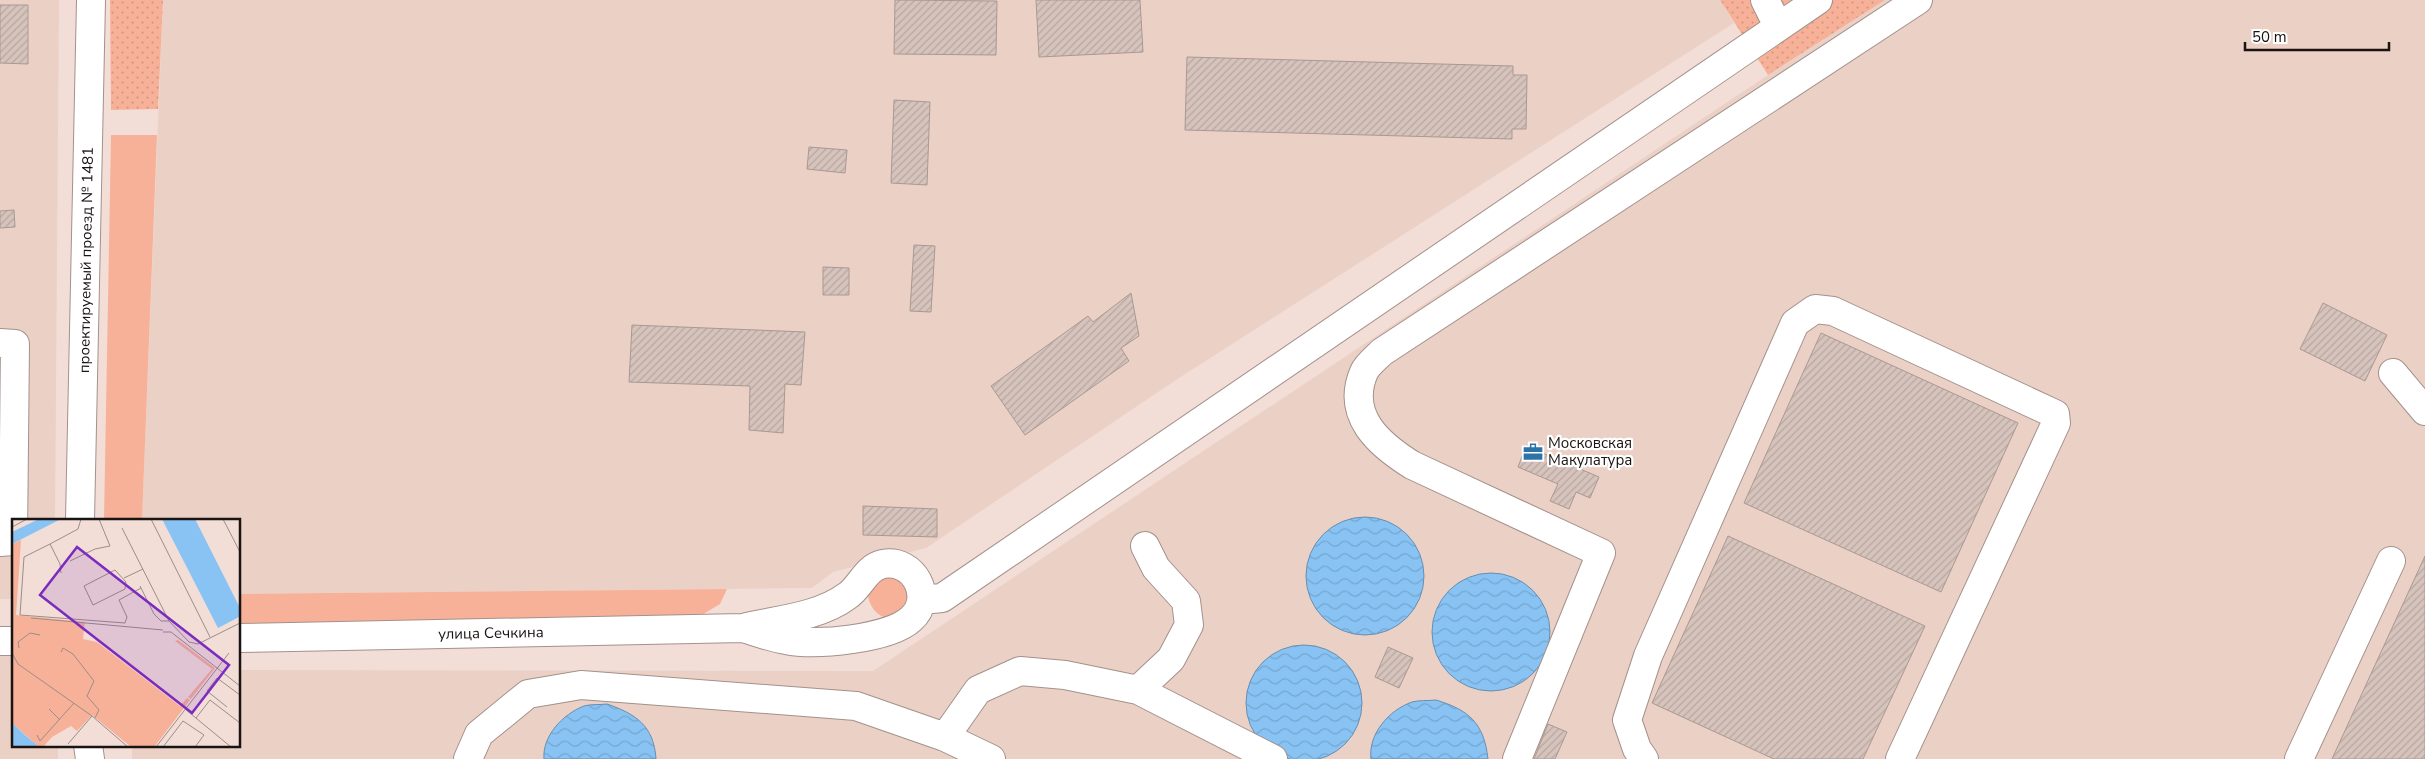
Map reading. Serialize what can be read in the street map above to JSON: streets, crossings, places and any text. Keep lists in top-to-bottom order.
{
  "streets": {
    "street": ["проектируемый проезд № 1481", "улица Сечкина"]
  },
  "places": {
    "office": ["Московская Макулатура"]
  },
  "scale_bar": "50 m"
}
